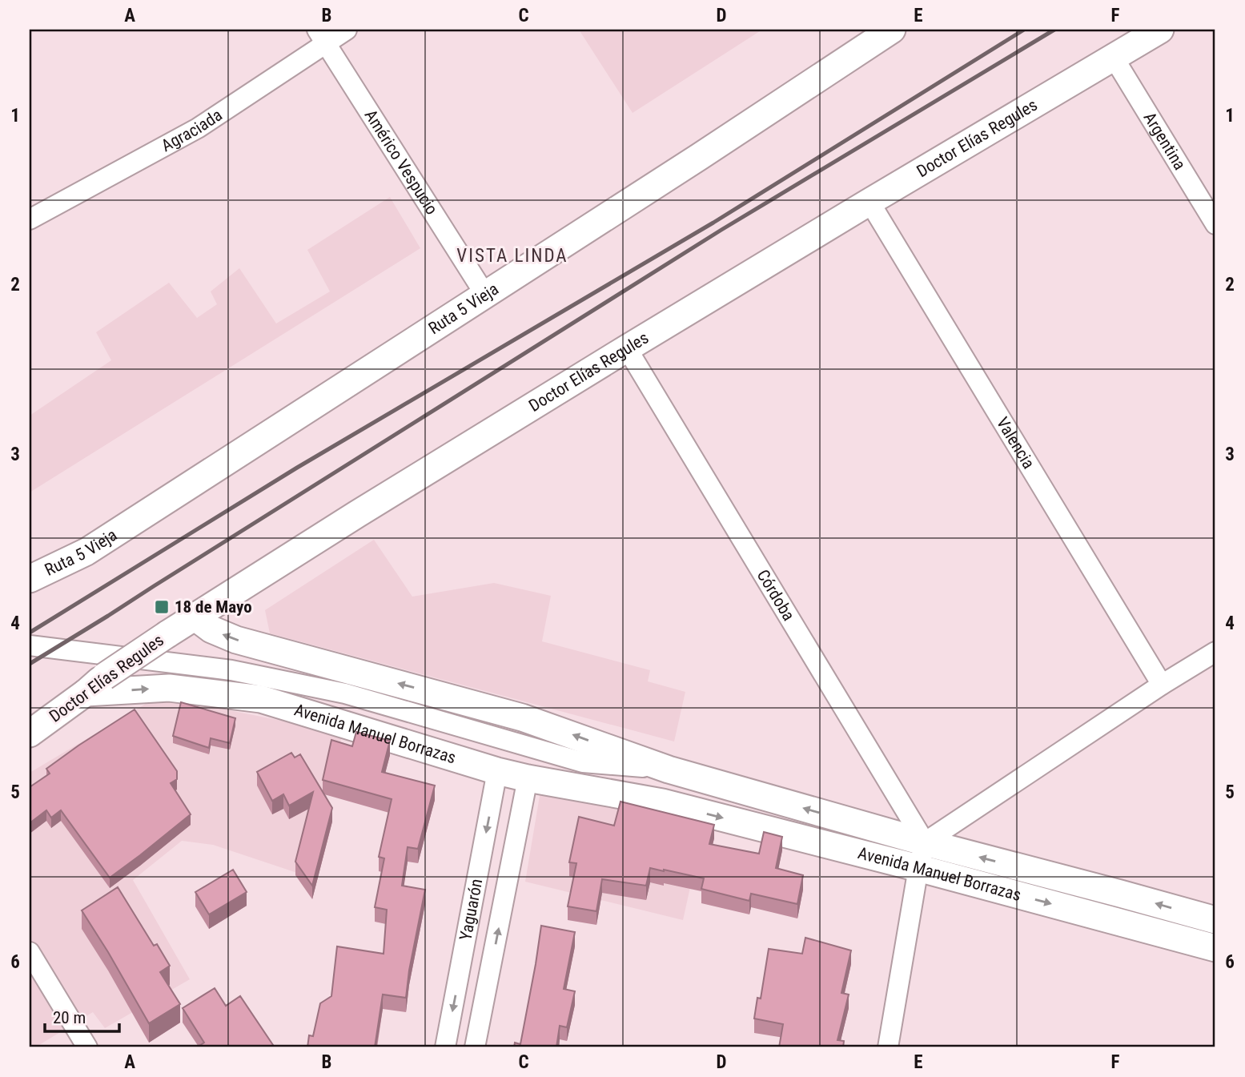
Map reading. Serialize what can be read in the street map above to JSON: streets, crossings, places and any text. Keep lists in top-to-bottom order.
{
  "streets": {
    "street": [
      "Agraciada",
      "Doctor Elías Regules",
      "Argentina",
      "Américo Vespucio",
      "Ruta 5 Vieja",
      "Valencia",
      "Córdoba",
      "Avenida Manuel Borrazas",
      "Yaguarón"
    ]
  },
  "crossings": [
    ["Agraciada", "Américo Vespucio"],
    ["Doctor Elías Regules", "Argentina"],
    ["Doctor Elías Regules", "Valencia"],
    ["Doctor Elías Regules", "Córdoba"],
    ["Doctor Elías Regules", "Avenida Manuel Borrazas"],
    ["Américo Vespucio", "Ruta 5 Vieja"],
    ["Córdoba", "Avenida Manuel Borrazas"],
    ["Avenida Manuel Borrazas", "Yaguarón"]
  ],
  "districts": ["VISTA LINDA"],
  "places": {
    "transit": ["18 de Mayo"]
  },
  "scale_bar": "20 m",
  "grid": {
    "columns": [
      "A",
      "B",
      "C",
      "D",
      "E",
      "F"
    ],
    "rows": [
      "1",
      "2",
      "3",
      "4",
      "5",
      "6"
    ]
  }
}
